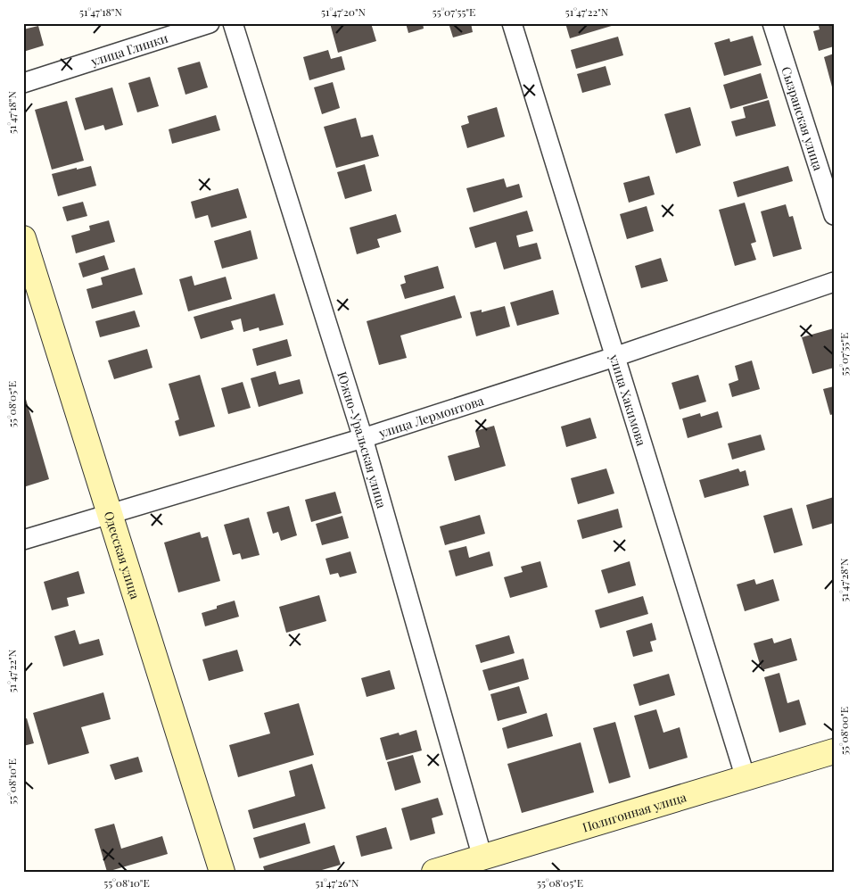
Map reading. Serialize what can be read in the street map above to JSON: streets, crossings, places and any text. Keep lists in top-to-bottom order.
{
  "streets": {
    "street": [
      "улица Глинки",
      "Сызранская улица",
      "улица Хакимова",
      "улица Лермонтова",
      "Южно-Уральская улица",
      "Одесская улица",
      "Полигонная улица"
    ]
  },
  "crossings": [
    ["улица Хакимова", "улица Лермонтова"],
    ["улица Хакимова", "Полигонная улица"],
    ["улица Лермонтова", "Южно-Уральская улица"],
    ["улица Лермонтова", "Одесская улица"],
    ["Южно-Уральская улица", "Полигонная улица"]
  ],
  "coordinates": [
    "51°47'18\"N",
    "51°47'20\"N",
    "55°07'55\"E",
    "51°47'22\"N",
    "55°08'05\"E",
    "51°47'28\"N",
    "55°08'00\"E",
    "55°08'10\"E",
    "51°47'26\"N"
  ]
}
